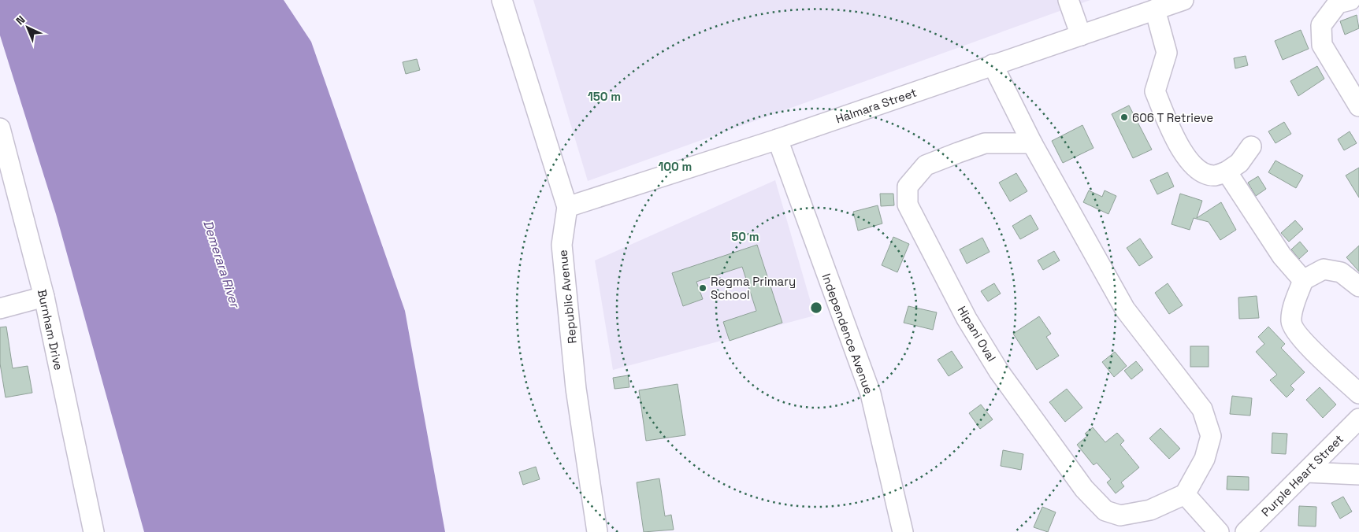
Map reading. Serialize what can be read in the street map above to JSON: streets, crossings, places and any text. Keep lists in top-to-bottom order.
{
  "streets": {
    "street": [
      "Halmara Street",
      "Republic Avenue",
      "Burnham Drive",
      "Independence Avenue",
      "Hipani Oval",
      "Purple Heart Street"
    ]
  },
  "crossings": [
    ["Halmara Street", "Republic Avenue"],
    ["Halmara Street", "Independence Avenue"]
  ],
  "water": ["Demerara River"],
  "places": ["606 T Retrieve", "Regma Primary School"],
  "north": "top left",
  "rings": ["150 m", "100 m", "50 m"]
}
